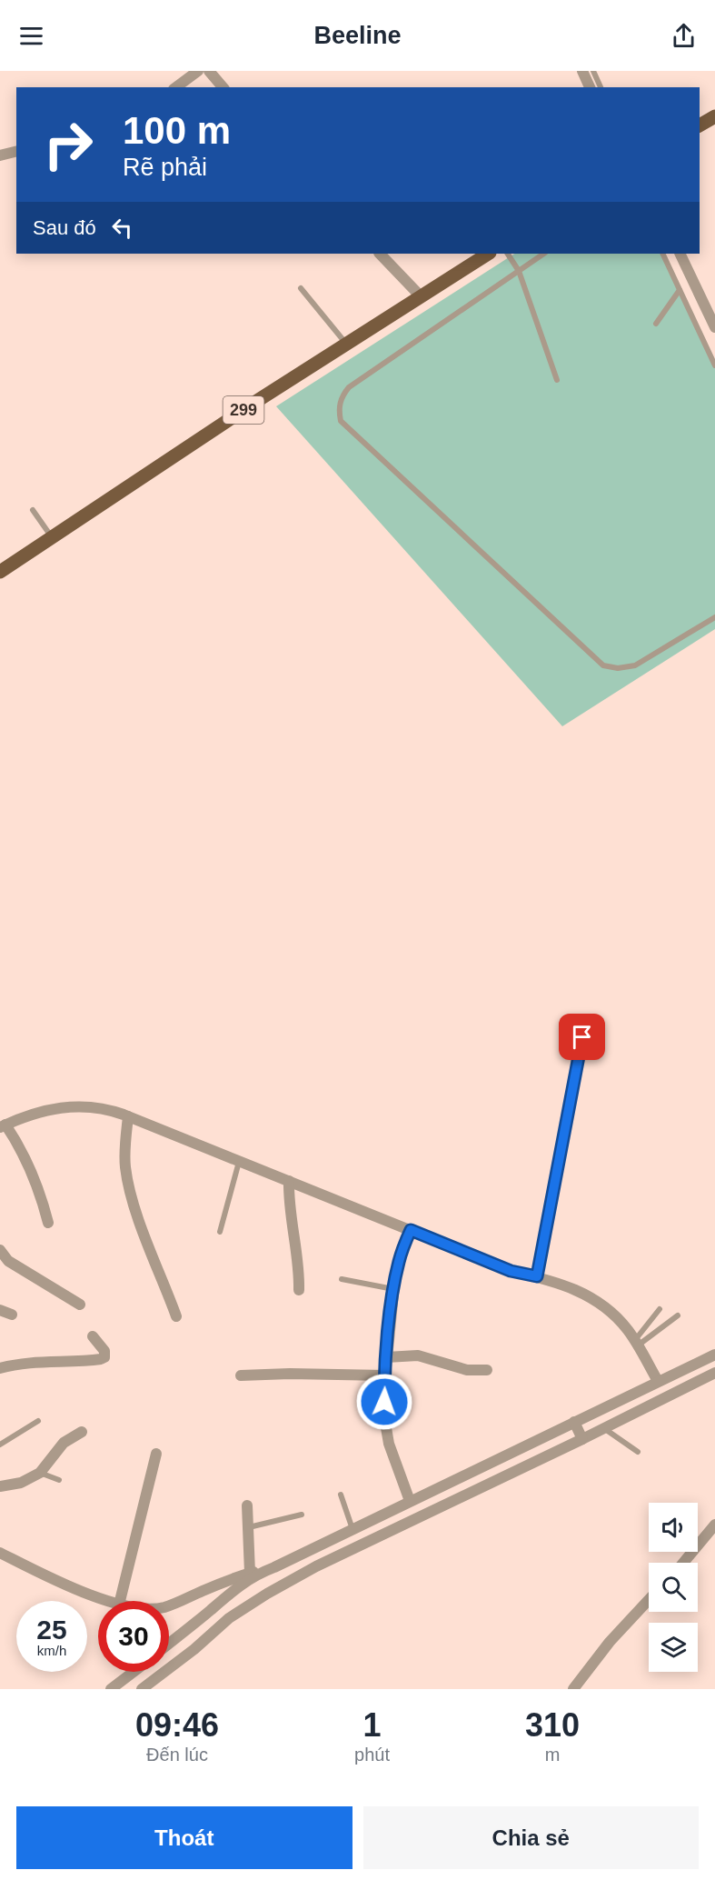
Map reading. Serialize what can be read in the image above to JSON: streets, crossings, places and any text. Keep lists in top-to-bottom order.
{
  "streets": {
    "main road": ["299"]
  },
  "page": {
    "header": "Beeline",
    "turn": ["100 m", "Rẽ phải"],
    "then": "Sau đó",
    "speed": "25 km/h",
    "limit": "30",
    "eta": [
      "09:46",
      "Đến lúc",
      "1",
      "phút",
      "310",
      "m"
    ],
    "buttons": ["Thoát", "Chia sẻ"]
  }
}
